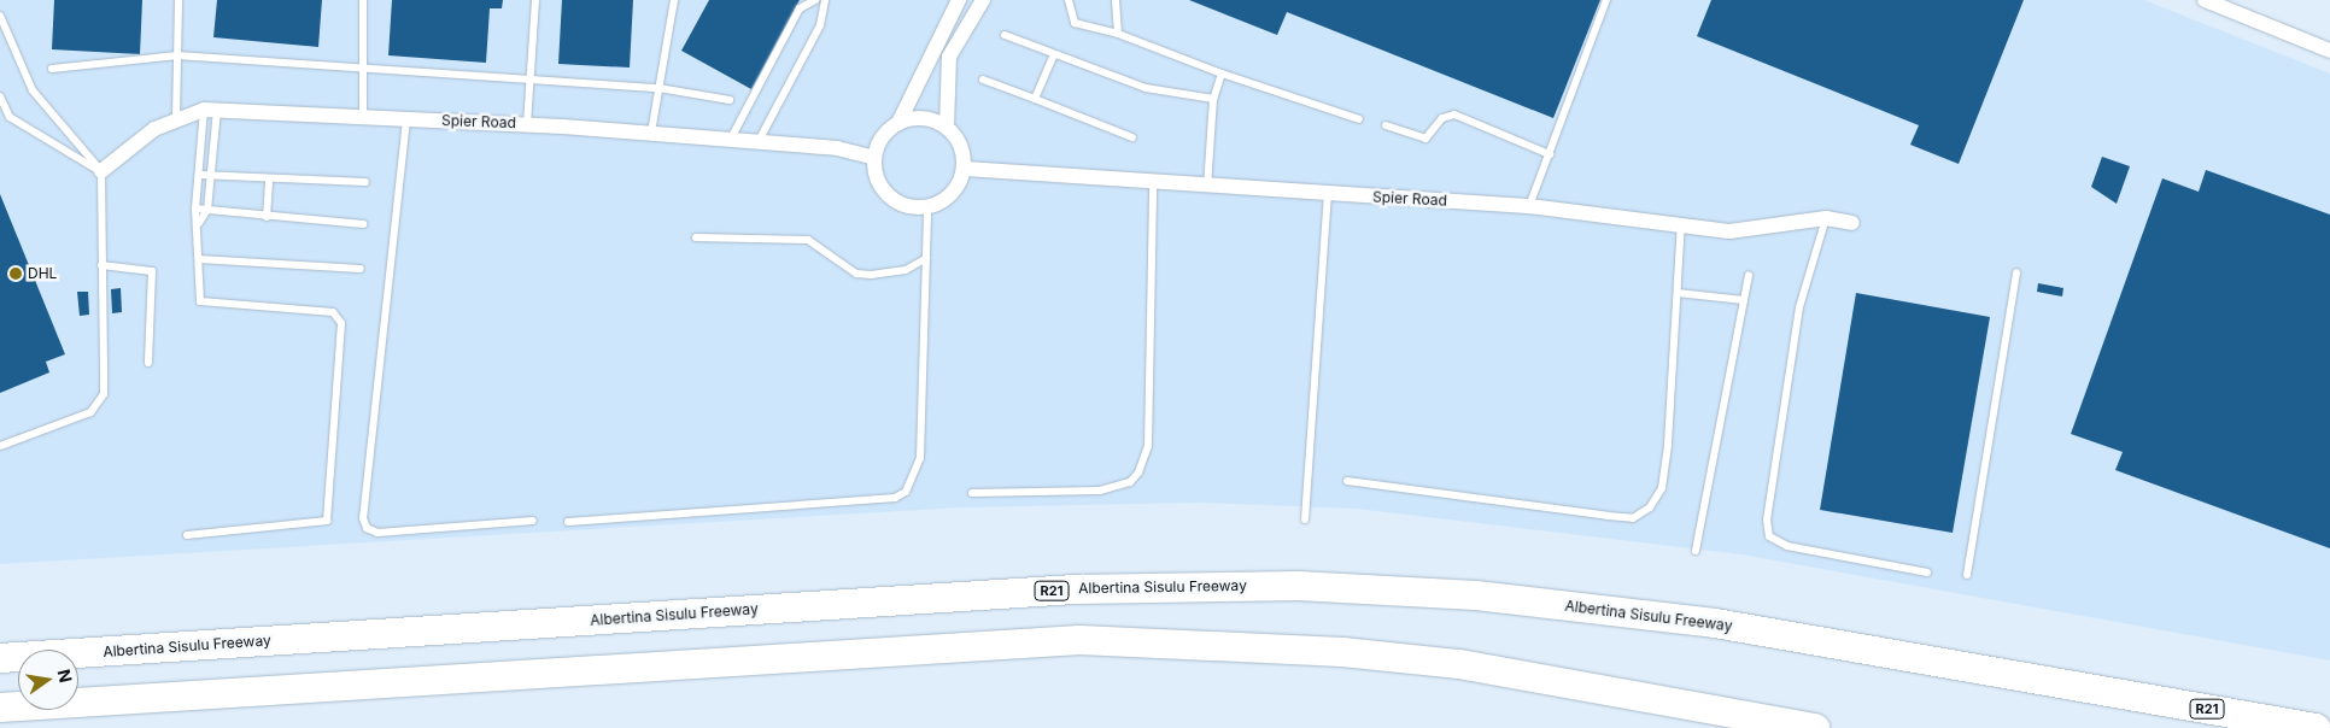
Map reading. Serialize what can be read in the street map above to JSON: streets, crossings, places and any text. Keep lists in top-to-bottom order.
{
  "streets": {
    "highway": ["Albertina Sisulu Freeway", "R21"],
    "street": ["Spier Road"]
  },
  "places": ["DHL"],
  "north": "right"
}
